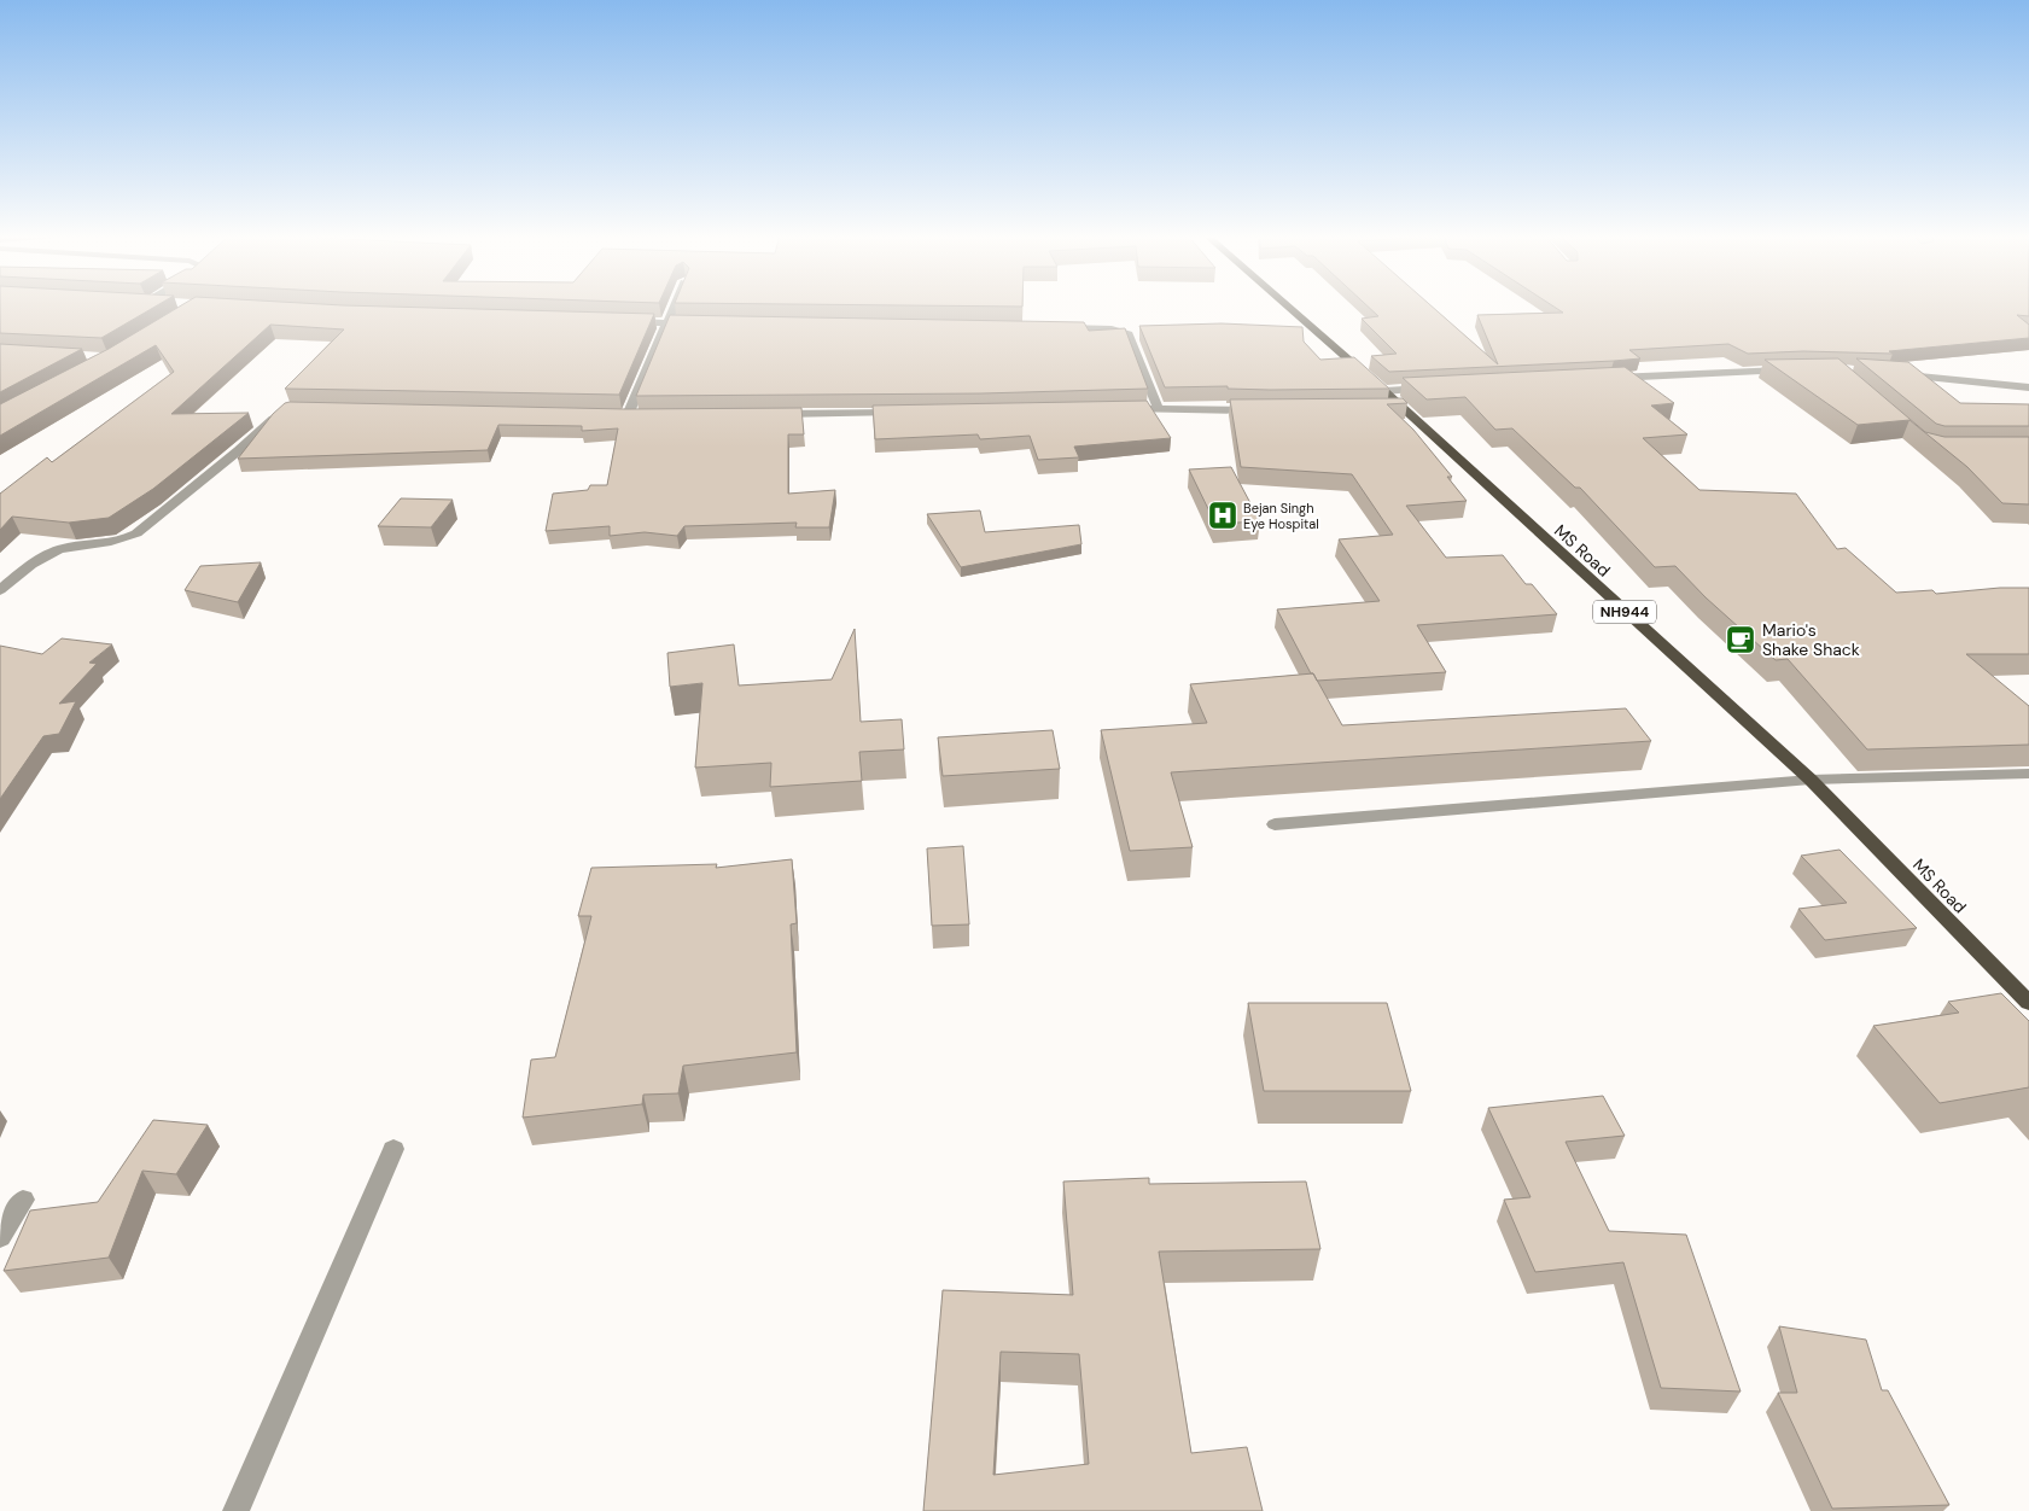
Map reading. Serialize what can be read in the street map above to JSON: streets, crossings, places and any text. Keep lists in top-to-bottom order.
{
  "streets": {
    "highway": ["MS Road", "NH944"]
  },
  "places": {
    "hospital": ["Bejan Singh Eye Hospital"],
    "cafe": ["Mario's Shake Shack"]
  }
}
